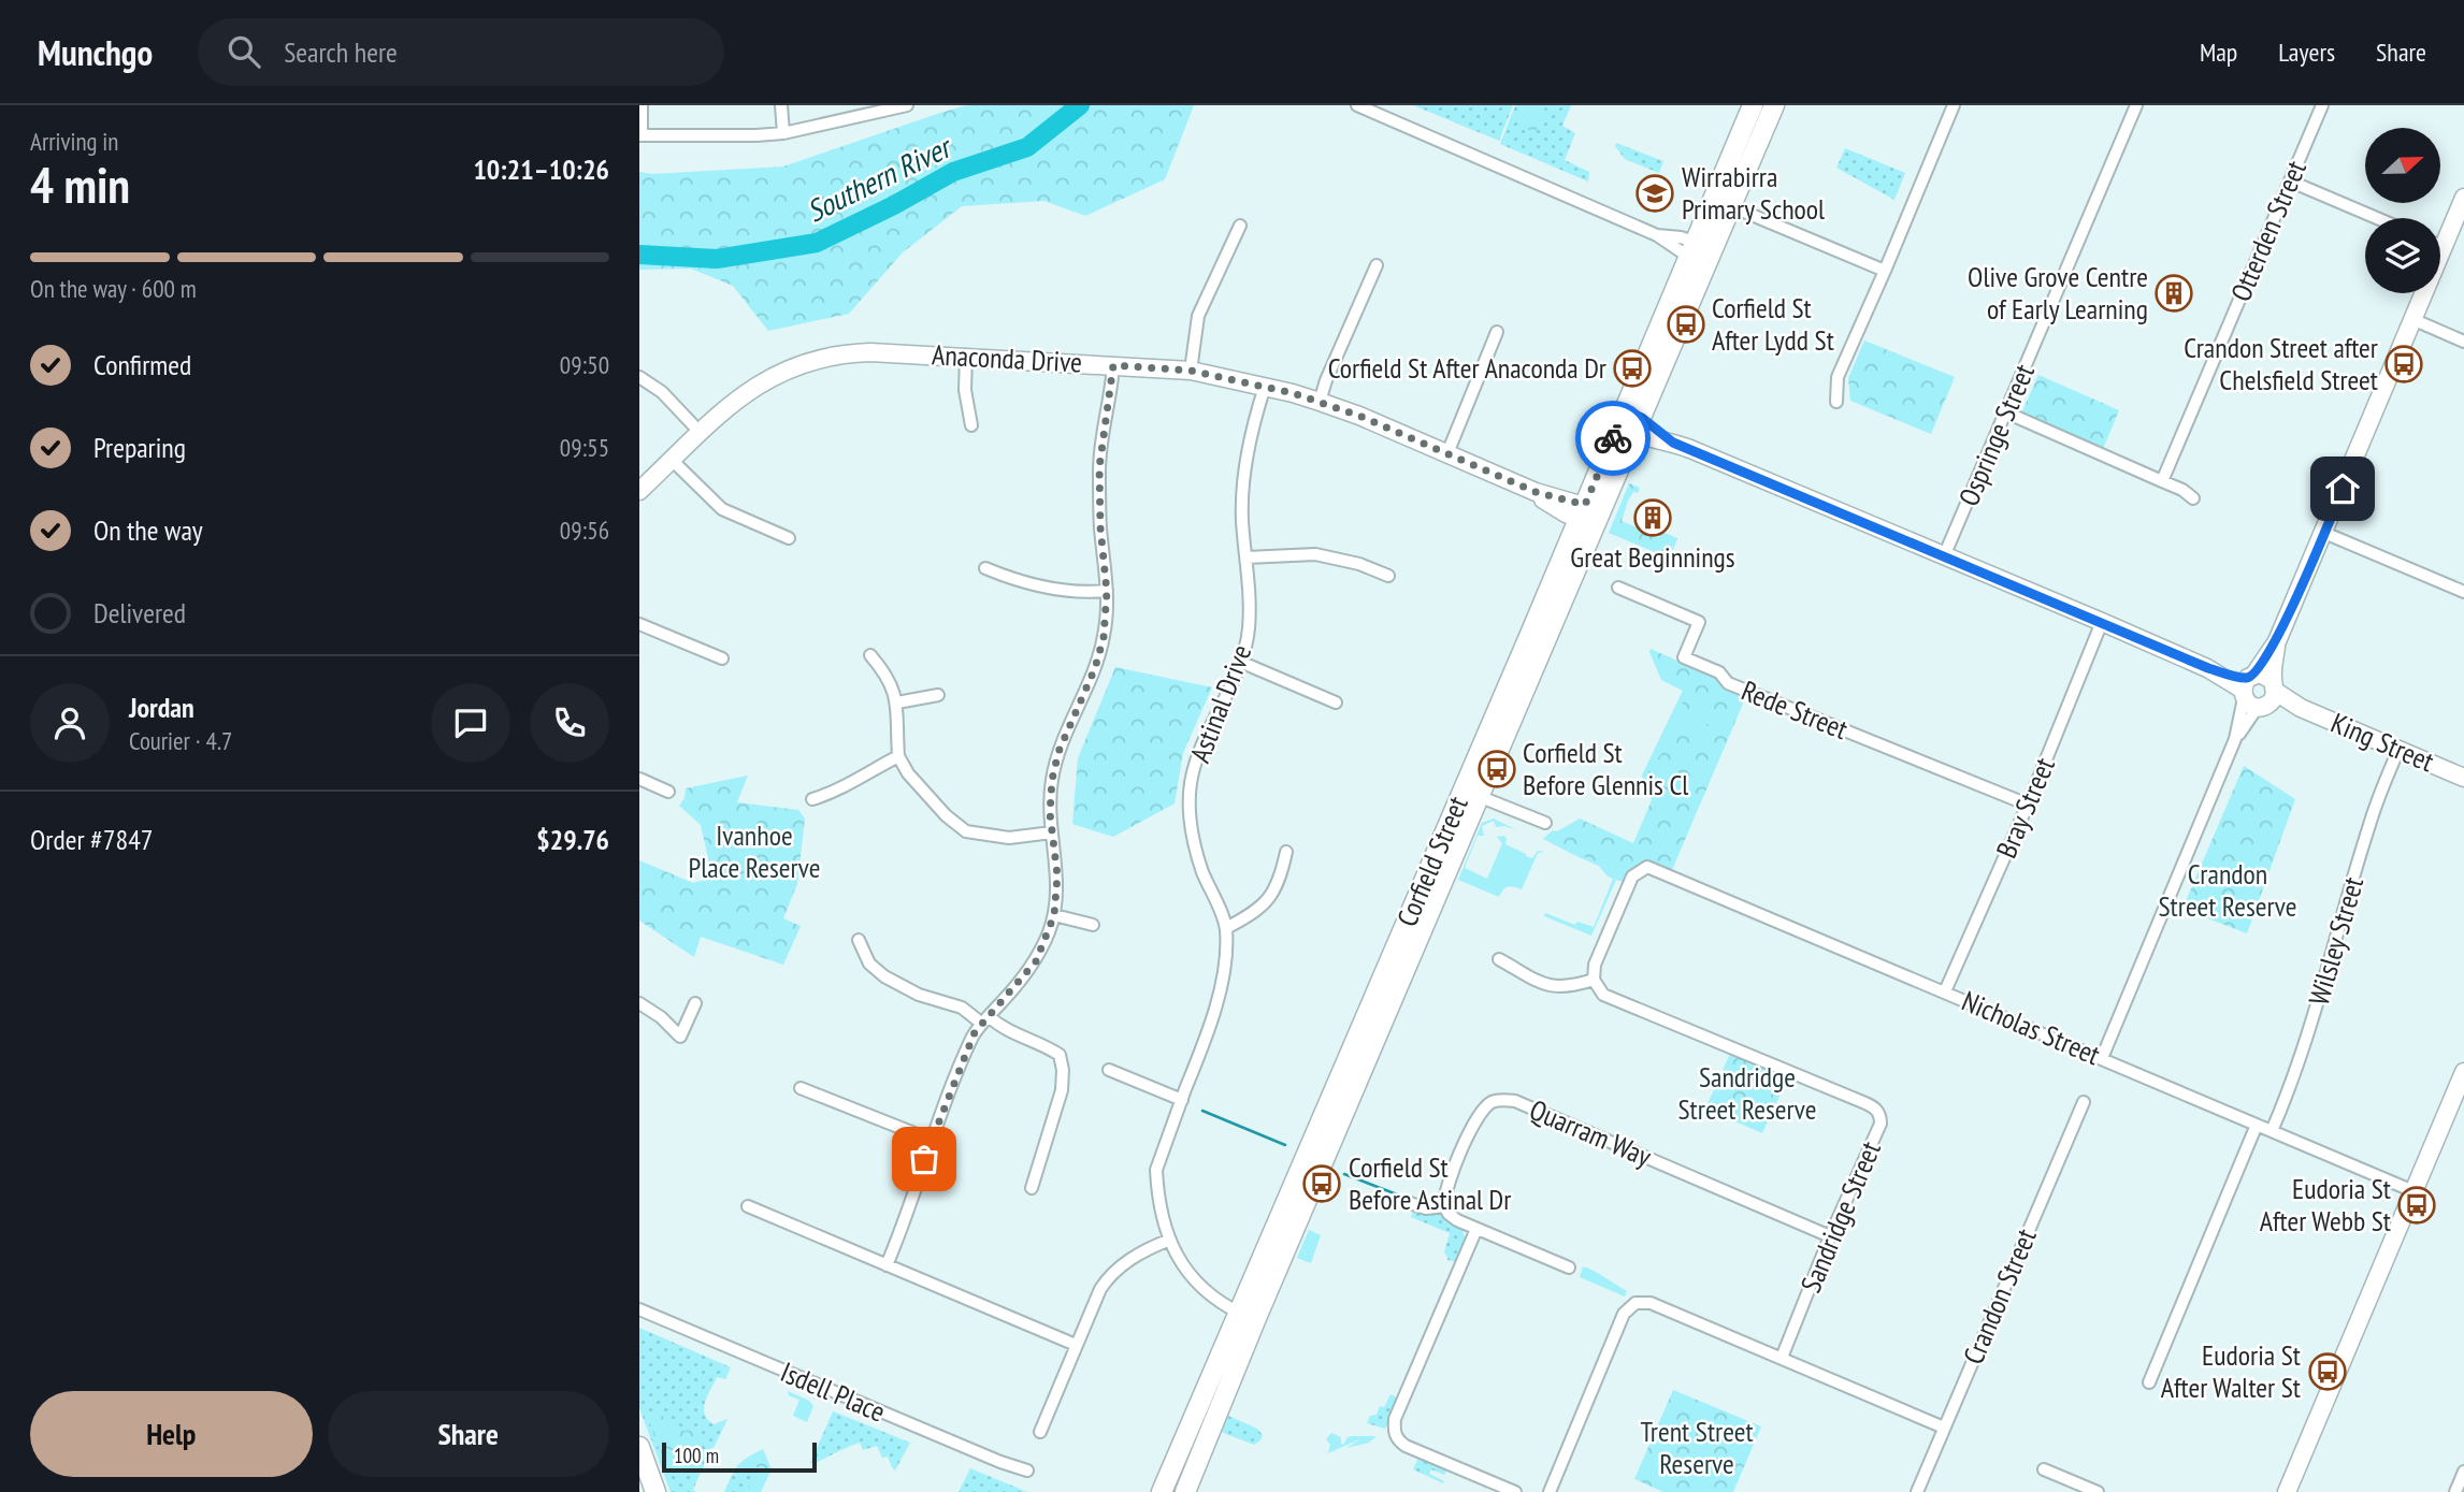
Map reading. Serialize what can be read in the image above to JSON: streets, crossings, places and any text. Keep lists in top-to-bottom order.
{
  "streets": {
    "main road": ["Anaconda Drive", "King Street", "Corfield Street"],
    "street": [
      "Otterden Street",
      "Ospringe Street",
      "Astinal Drive",
      "Rede Street",
      "Bray Street",
      "Wilsley Street",
      "Nicholas Street",
      "Quarram Way",
      "Sandridge Street",
      "Crandon Street",
      "Isdell Place"
    ]
  },
  "crossings": [
    ["Anaconda Drive", "Astinal Drive"],
    ["Anaconda Drive", "Corfield Street"],
    ["Ospringe Street", "King Street"],
    ["Astinal Drive", "Corfield Street"],
    ["Rede Street", "Bray Street"],
    ["King Street", "Bray Street"],
    ["King Street", "Corfield Street"],
    ["King Street", "Wilsley Street"],
    ["Bray Street", "Nicholas Street"],
    ["Wilsley Street", "Nicholas Street"],
    ["Nicholas Street", "Sandridge Street"],
    ["Quarram Way", "Sandridge Street"]
  ],
  "water": ["Southern River"],
  "parks": [
    "Ivanhoe Place Reserve",
    "Crandon Street Reserve",
    "Sandridge Street Reserve",
    "Trent Street Reserve"
  ],
  "places": {
    "school or university": ["Wirrabirra Primary School"],
    "building": ["Olive Grove Centre of Early Learning", "Great Beginnings"],
    "bus stop": [
      "Corfield St After Lydd St",
      "Crandon Street after Chelsfield Street",
      "Corfield St After Anaconda Dr",
      "Corfield St Before Glennis Cl",
      "Corfield St Before Astinal Dr",
      "Eudoria St After Webb St",
      "Eudoria St After Walter St"
    ]
  },
  "scale_bar": "100 m",
  "north": "right",
  "page": {
    "header": "Munchgo",
    "search": "Search here",
    "nav": ["Map", "Layers", "Share"],
    "heading": ["4 min", "Arriving in", "10:21–10:26"],
    "panel": [
      "Jordan",
      "Courier · 4.7",
      "Order #7847",
      "$29.76"
    ],
    "bar": "On the way · 600 m",
    "list": [
      ["Confirmed", "09:50"],
      ["Preparing", "09:55"],
      ["On the way", "09:56"],
      "Delivered"
    ],
    "buttons": ["Help", "Share"],
    "scale": "100 m"
  }
}
